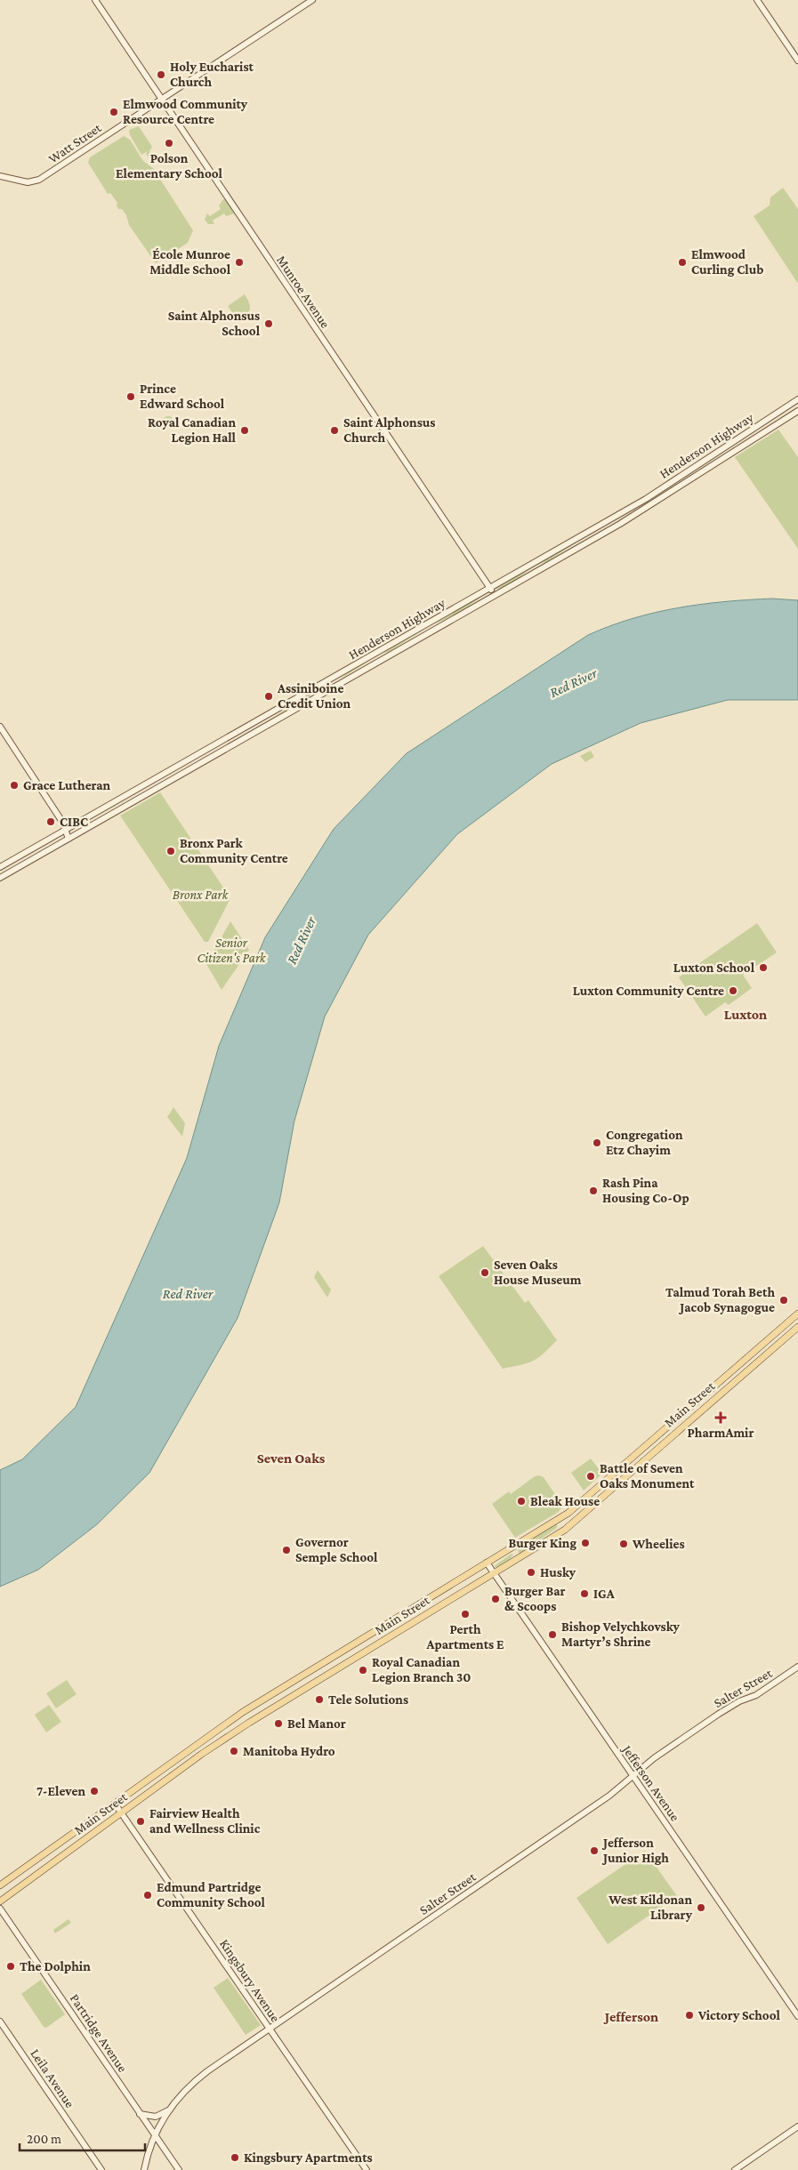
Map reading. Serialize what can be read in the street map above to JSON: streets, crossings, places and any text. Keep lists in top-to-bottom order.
{
  "streets": {
    "main road": [
      "Watt Street",
      "Munroe Avenue",
      "Henderson Highway",
      "Main Street",
      "Salter Street",
      "Jefferson Avenue",
      "Kingsbury Avenue",
      "Partridge Avenue",
      "Leila Avenue"
    ]
  },
  "crossings": [
    ["Watt Street", "Munroe Avenue"],
    ["Munroe Avenue", "Henderson Highway"],
    ["Main Street", "Jefferson Avenue"],
    ["Main Street", "Kingsbury Avenue"],
    ["Salter Street", "Jefferson Avenue"],
    ["Salter Street", "Kingsbury Avenue"],
    ["Salter Street", "Partridge Avenue"]
  ],
  "districts": ["Luxton", "Seven Oaks", "Jefferson"],
  "water": ["Red River"],
  "parks": ["Bronx Park", "Senior Citizen's Park"],
  "places": {
    "other": [
      "Holy Eucharist Church",
      "Elmwood Community Resource Centre",
      "Polson Elementary School",
      "École Munroe Middle School",
      "Elmwood Curling Club",
      "Saint Alphonsus School",
      "Prince Edward School",
      "Royal Canadian Legion Hall",
      "Saint Alphonsus Church",
      "Assiniboine Credit Union",
      "Grace Lutheran",
      "CIBC",
      "Bronx Park Community Centre",
      "Luxton School",
      "Luxton Community Centre",
      "Congregation Etz Chayim",
      "Rash Pina Housing Co-Op",
      "Seven Oaks House Museum",
      "Talmud Torah Beth Jacob Synagogue",
      "Battle of Seven Oaks Monument",
      "Bleak House",
      "Burger King",
      "Wheelies",
      "Governor Semple School",
      "Husky",
      "IGA",
      "Burger Bar & Scoops",
      "Perth Apartments E",
      "Bishop Velychkovsky Martyr’s Shrine",
      "Royal Canadian Legion Branch 30",
      "Tele Solutions",
      "Bel Manor",
      "Manitoba Hydro",
      "7-Eleven",
      "Fairview Health and Wellness Clinic",
      "Jefferson Junior High",
      "Edmund Partridge Community School",
      "West Kildonan Library",
      "The Dolphin",
      "Victory School",
      "Kingsbury Apartments"
    ],
    "health": ["PharmAmir"]
  },
  "scale_bar": "200 m"
}
